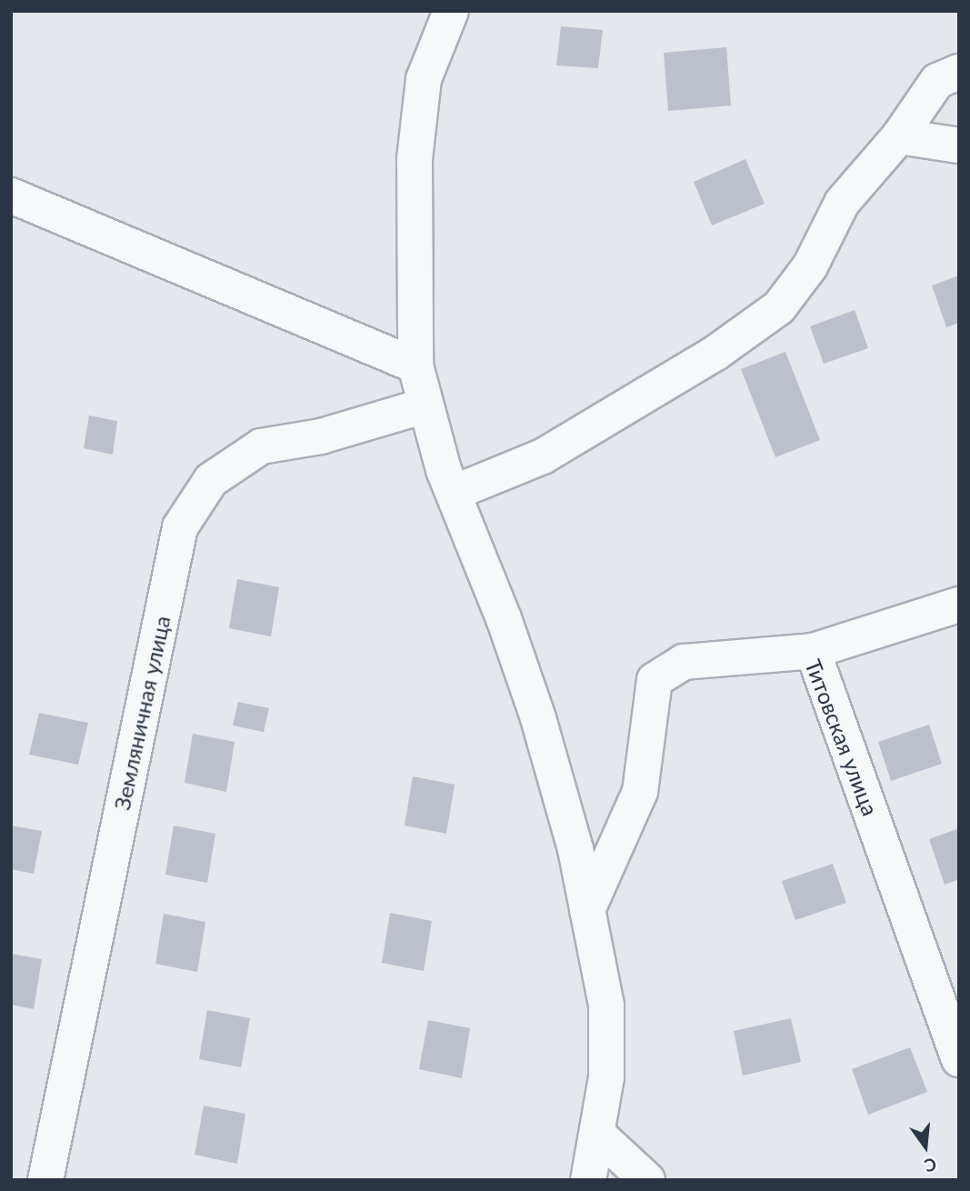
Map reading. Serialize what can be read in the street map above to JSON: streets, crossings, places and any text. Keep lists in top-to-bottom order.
{
  "streets": {
    "street": ["Земляничная улица", "Титовская улица"]
  },
  "north": "bottom"
}
